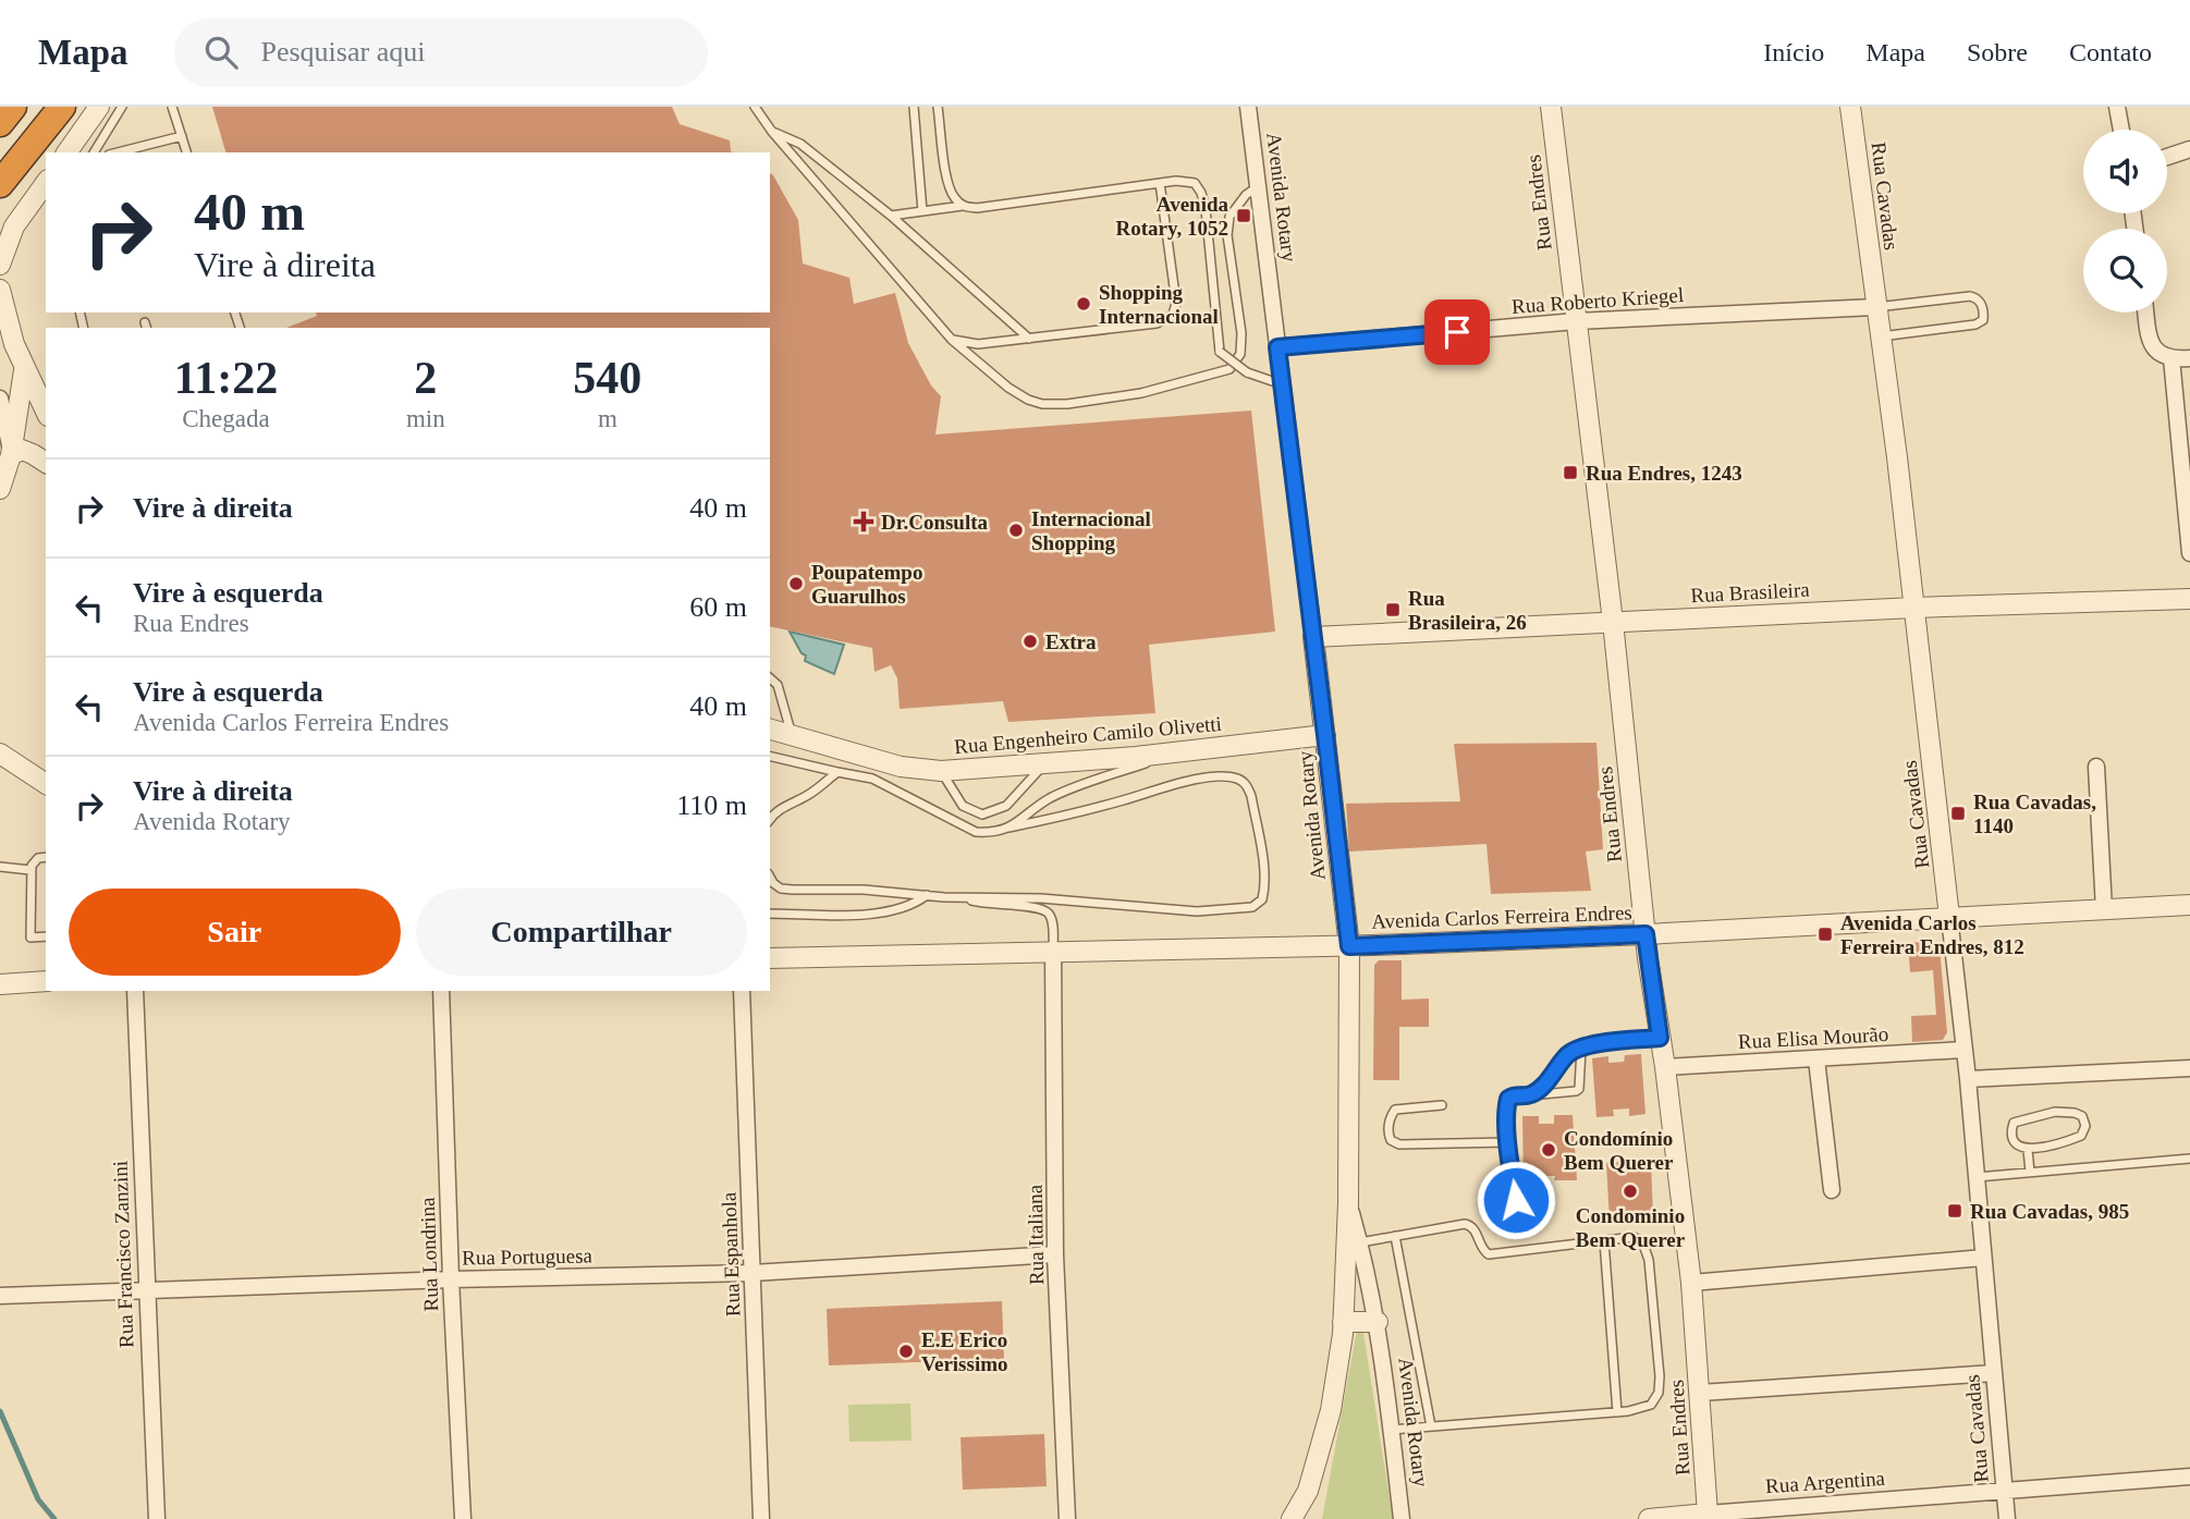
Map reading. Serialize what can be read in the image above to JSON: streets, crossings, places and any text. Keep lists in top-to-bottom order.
{
  "streets": {
    "street": [
      "Rua Cavadas",
      "Avenida Rotary",
      "Rua Endres",
      "Rua Roberto Kriegel",
      "Rua Brasileira",
      "Rua Engenheiro Camilo Olivetti",
      "Avenida Carlos Ferreira Endres",
      "Rua Elisa Mourão",
      "Rua Italiana",
      "Rua Francisco Zanzini",
      "Rua Londrina",
      "Rua Espanhola",
      "Rua Portuguesa",
      "Rua Argentina"
    ]
  },
  "crossings": [
    ["Rua Cavadas", "Rua Roberto Kriegel"],
    ["Rua Cavadas", "Rua Brasileira"],
    ["Rua Cavadas", "Avenida Carlos Ferreira Endres"],
    ["Rua Cavadas", "Rua Elisa Mourão"],
    ["Rua Cavadas", "Rua Argentina"],
    ["Avenida Rotary", "Rua Roberto Kriegel"],
    ["Avenida Rotary", "Rua Brasileira"],
    ["Avenida Rotary", "Rua Engenheiro Camilo Olivetti"],
    ["Avenida Rotary", "Avenida Carlos Ferreira Endres"],
    ["Rua Endres", "Rua Roberto Kriegel"],
    ["Rua Endres", "Rua Brasileira"],
    ["Rua Endres", "Avenida Carlos Ferreira Endres"],
    ["Rua Endres", "Rua Elisa Mourão"],
    ["Rua Endres", "Rua Argentina"],
    ["Avenida Carlos Ferreira Endres", "Rua Italiana"],
    ["Rua Italiana", "Rua Portuguesa"],
    ["Rua Francisco Zanzini", "Rua Portuguesa"],
    ["Rua Londrina", "Rua Portuguesa"],
    ["Rua Espanhola", "Rua Portuguesa"]
  ],
  "places": {
    "transit": [
      "Avenida Rotary, 1052",
      "Rua Endres, 1243",
      "Rua Brasileira, 26",
      "Rua Cavadas, 1140",
      "Avenida Carlos Ferreira Endres, 812",
      "Rua Cavadas, 985"
    ],
    "other": [
      "Shopping Internacional",
      "Internacional Shopping",
      "Poupatempo Guarulhos",
      "Extra",
      "Condomínio Bem Querer",
      "Condominio Bem Querer",
      "E.E Erico Verissimo"
    ],
    "health": ["Dr.Consulta"]
  },
  "page": {
    "header": "Mapa",
    "search": "Pesquisar aqui",
    "nav": [
      "Início",
      "Mapa",
      "Sobre",
      "Contato"
    ],
    "turn": ["40 m", "Vire à direita"],
    "eta": [
      "11:22",
      "Chegada",
      "2",
      "min",
      "540",
      "m"
    ],
    "list": [
      {
        "name": "Vire à direita",
        "value": "40 m"
      },
      {
        "name": "Vire à esquerda",
        "note": "Rua Endres",
        "value": "60 m"
      },
      {
        "name": "Vire à esquerda",
        "note": "Avenida Carlos Ferreira Endres",
        "value": "40 m"
      },
      {
        "name": "Vire à direita",
        "note": "Avenida Rotary",
        "value": "110 m"
      }
    ],
    "buttons": ["Sair", "Compartilhar"]
  }
}
